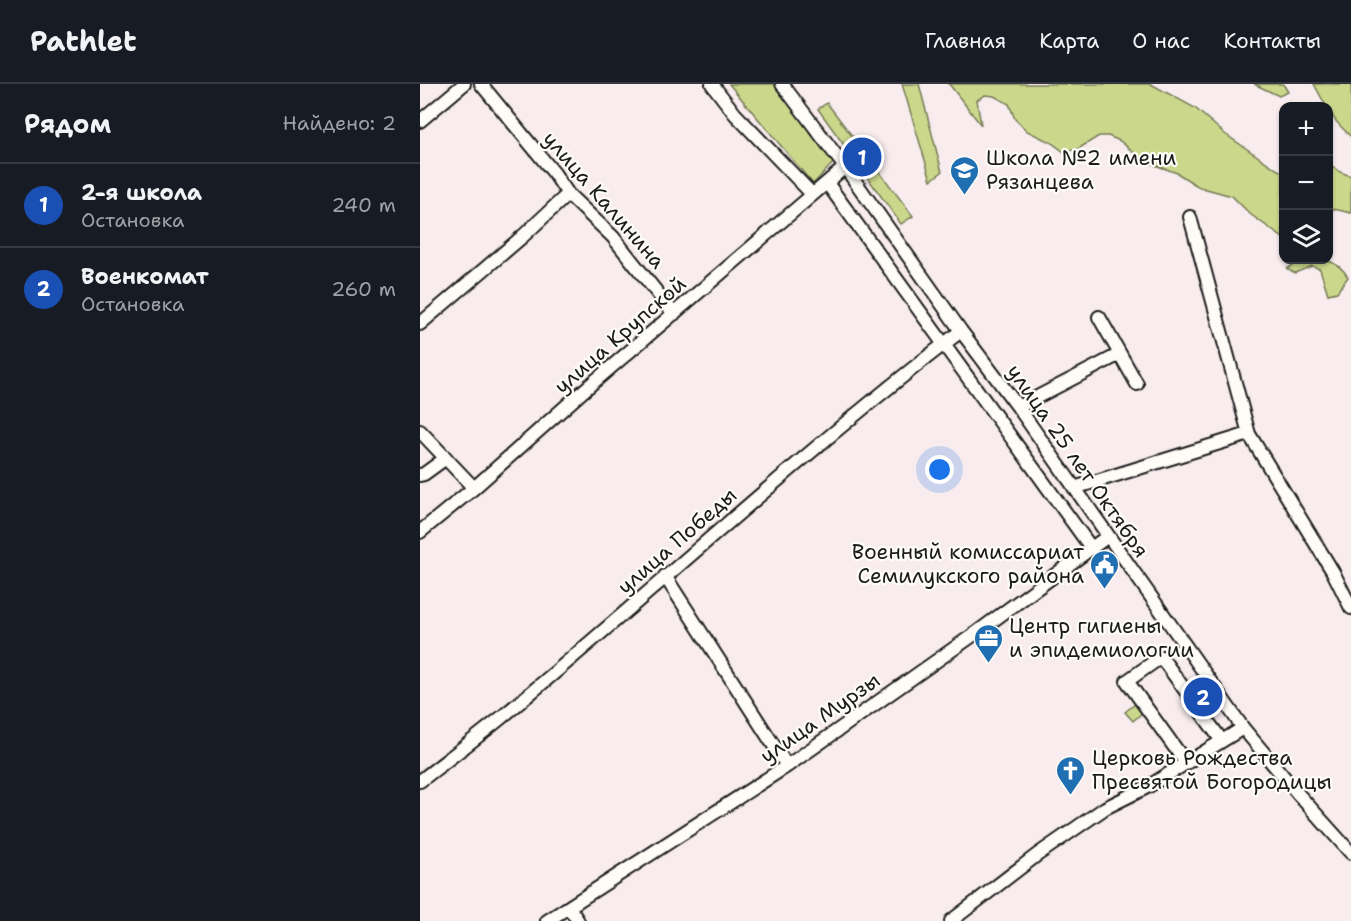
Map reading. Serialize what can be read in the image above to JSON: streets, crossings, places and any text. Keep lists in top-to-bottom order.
{
  "streets": {
    "street": [
      "улица Калинина",
      "улица Крупской",
      "улица 25 лет Октября",
      "улица Победы",
      "улица Мурзы"
    ]
  },
  "crossings": [
    ["улица Калинина", "улица Крупской"],
    ["улица Крупской", "улица 25 лет Октября"],
    ["улица 25 лет Октября", "улица Победы"],
    ["улица 25 лет Октября", "улица Мурзы"]
  ],
  "places": {
    "school or university": ["Школа №2 имени Рязанцева"],
    "public building": ["Военный комиссариат Семилукского района"],
    "office": ["Центр гигиены и эпидемиологии"],
    "church": ["Церковь Рождества Пресвятой Богородицы"]
  },
  "page": {
    "header": "Pathlet",
    "nav": [
      "Главная",
      "Карта",
      "О нас",
      "Контакты"
    ],
    "heading": ["Рядом", "Найдено: 2"],
    "map_buttons": ["+", "−"],
    "pins": ["1", "2"],
    "list": [
      {
        "mark": "1",
        "name": "2-я школа",
        "note": "Остановка",
        "value": "240 m"
      },
      {
        "mark": "2",
        "name": "Военкомат",
        "note": "Остановка",
        "value": "260 m"
      }
    ]
  }
}
